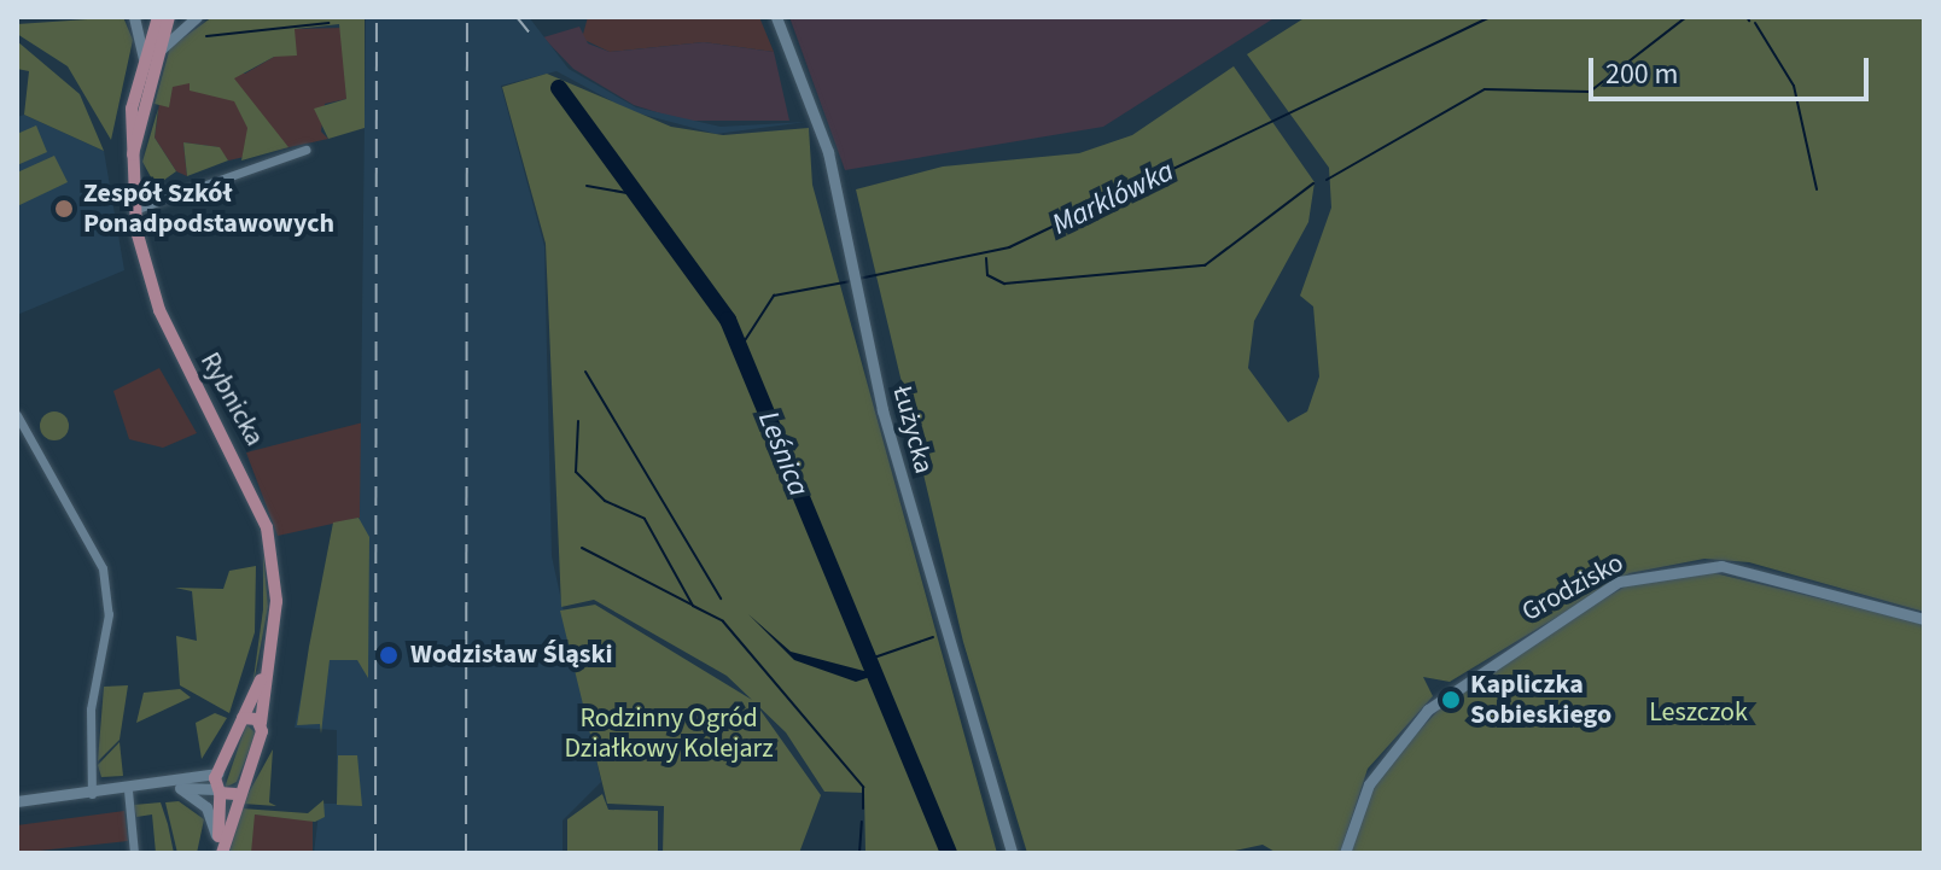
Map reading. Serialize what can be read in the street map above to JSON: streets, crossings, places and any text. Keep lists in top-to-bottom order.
{
  "streets": {
    "main road": ["Rybnicka"],
    "street": ["Łużycka", "Grodzisko"]
  },
  "water": ["Marklówka", "Leśnica"],
  "parks": ["Leszczok", "Rodzinny Ogród Działkowy Kolejarz"],
  "places": ["Zespół Szkół Ponadpodstawowych", "Wodzisław Śląski", "Kapliczka Sobieskiego"],
  "scale_bar": "200 m"
}
